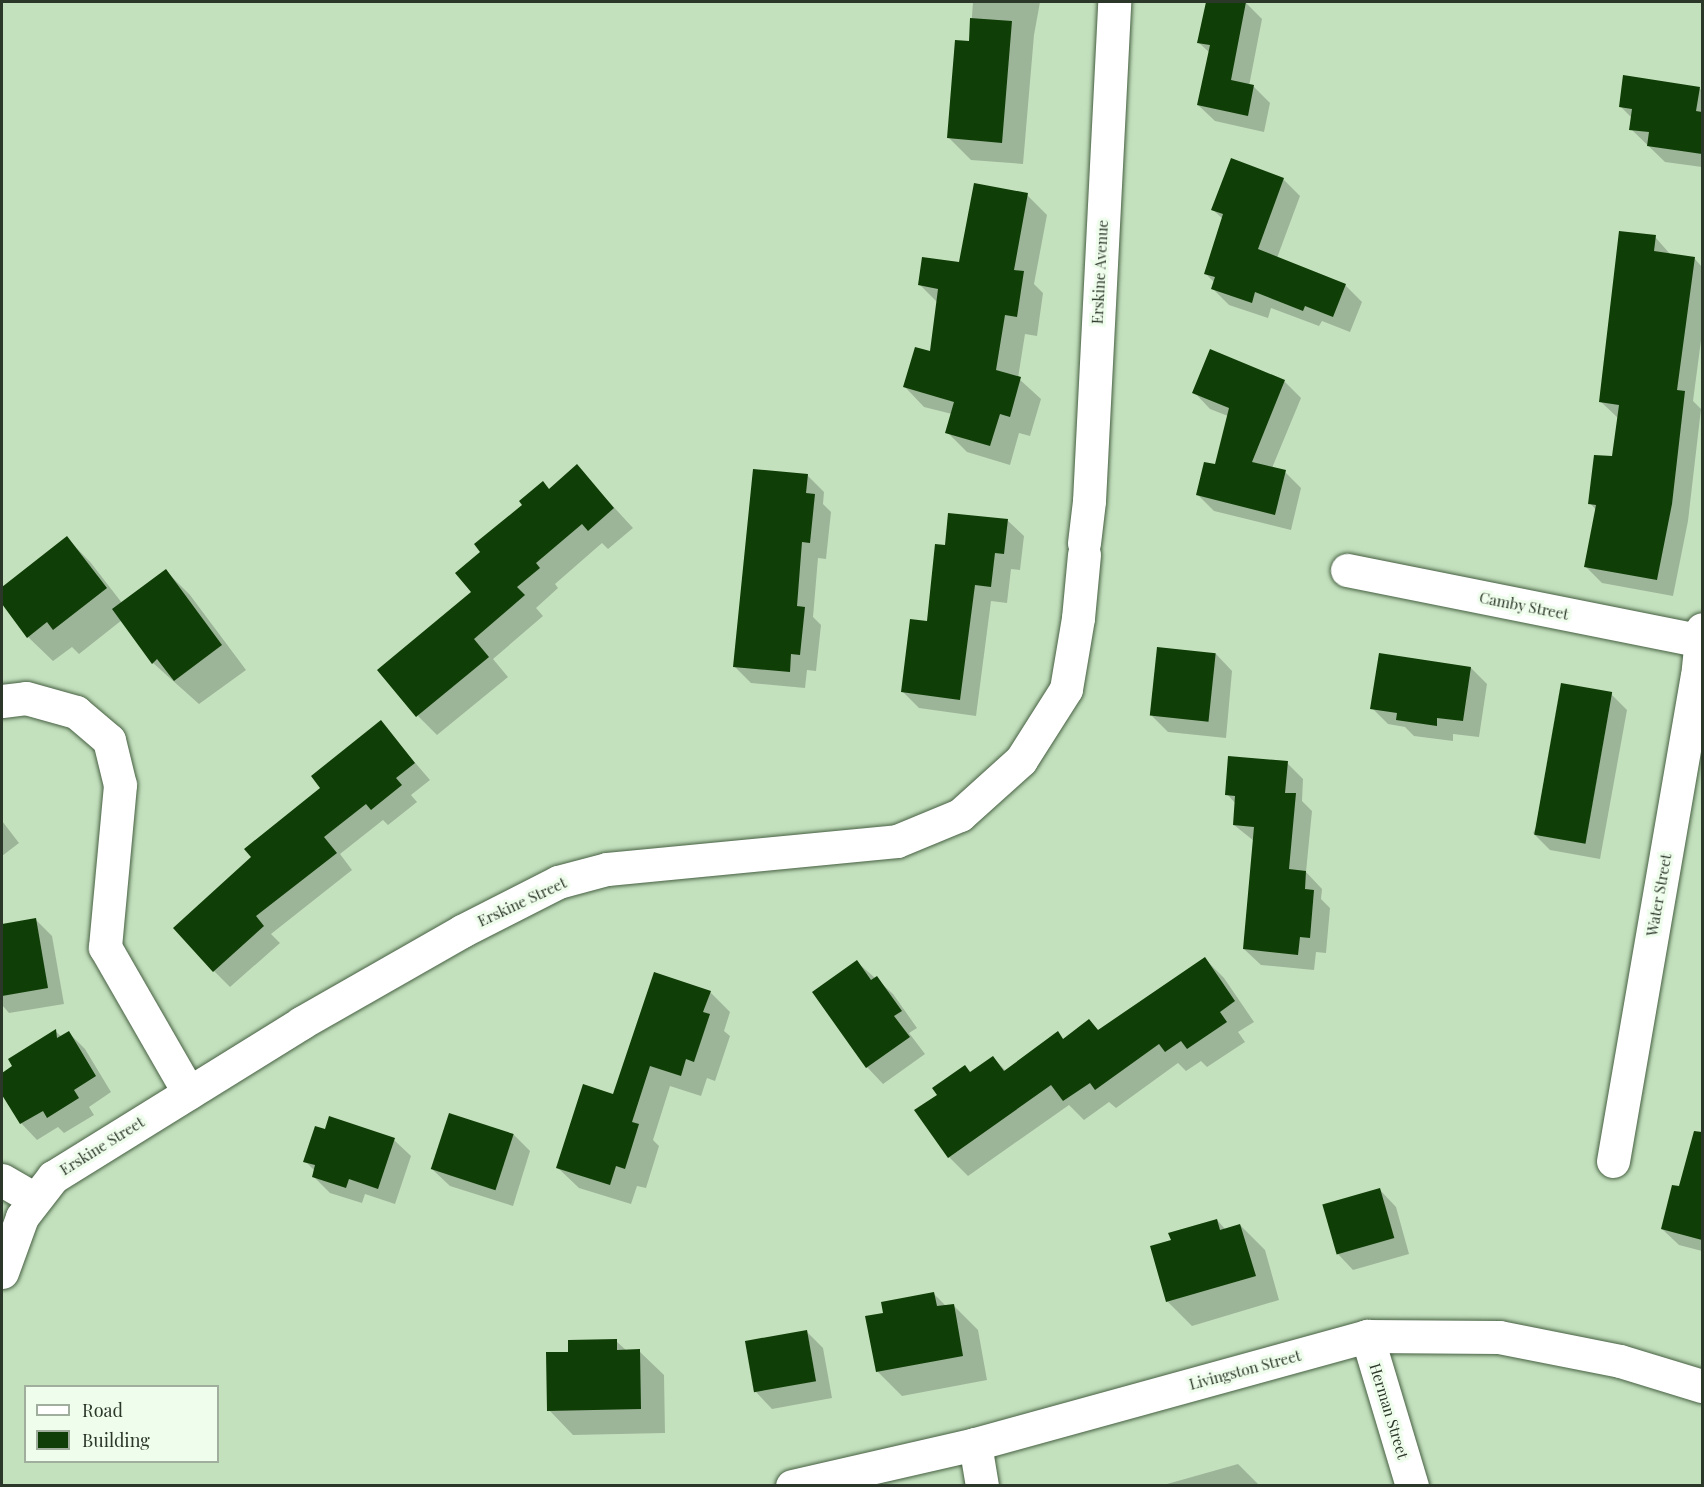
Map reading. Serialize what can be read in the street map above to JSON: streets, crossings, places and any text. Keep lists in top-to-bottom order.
{
  "streets": {
    "street": [
      "Erskine Avenue",
      "Camby Street",
      "Water Street",
      "Erskine Street",
      "Livingston Street",
      "Herman Street"
    ]
  },
  "crossings": [
    ["Erskine Avenue", "Erskine Street"],
    ["Camby Street", "Water Street"],
    ["Livingston Street", "Herman Street"]
  ],
  "legend": ["Road", "Building"]
}
